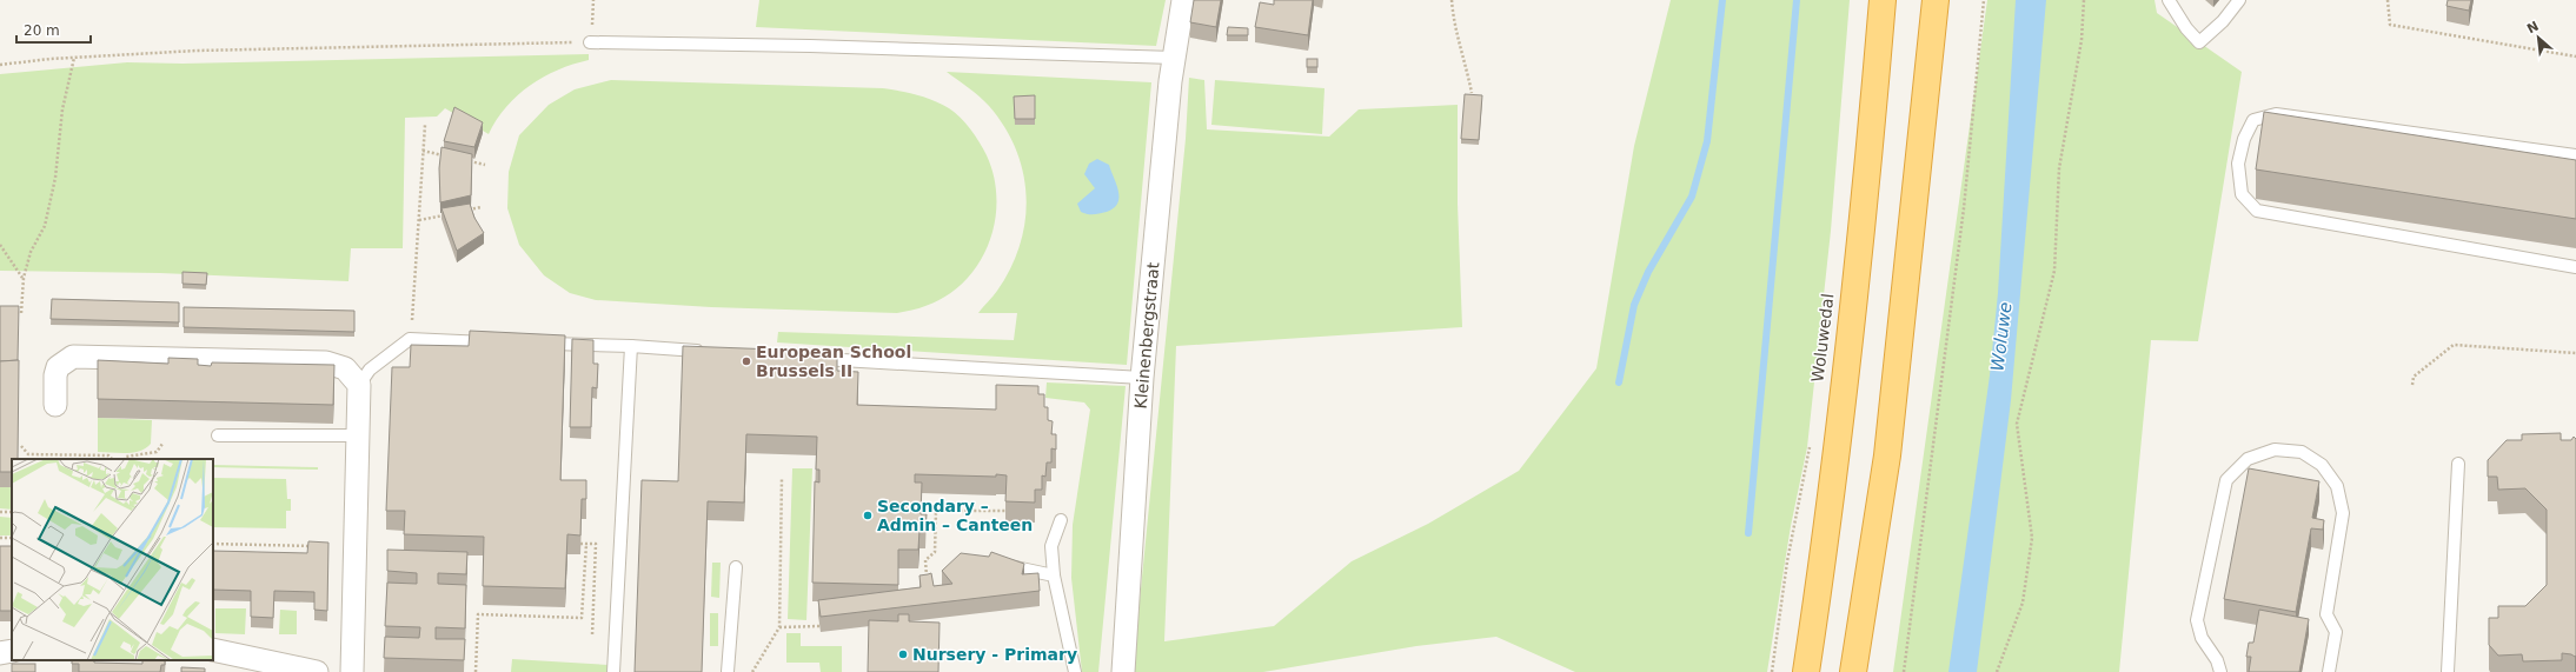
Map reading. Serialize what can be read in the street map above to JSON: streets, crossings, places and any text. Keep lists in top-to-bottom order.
{
  "streets": {
    "highway": ["Woluwedal"],
    "street": ["Kleinenbergstraat"]
  },
  "water": ["Woluwe"],
  "places": ["European School Brussels II", "Secondary – Admin – Canteen", "Nursery - Primary"],
  "scale_bar": "20 m",
  "north": "top left"
}
